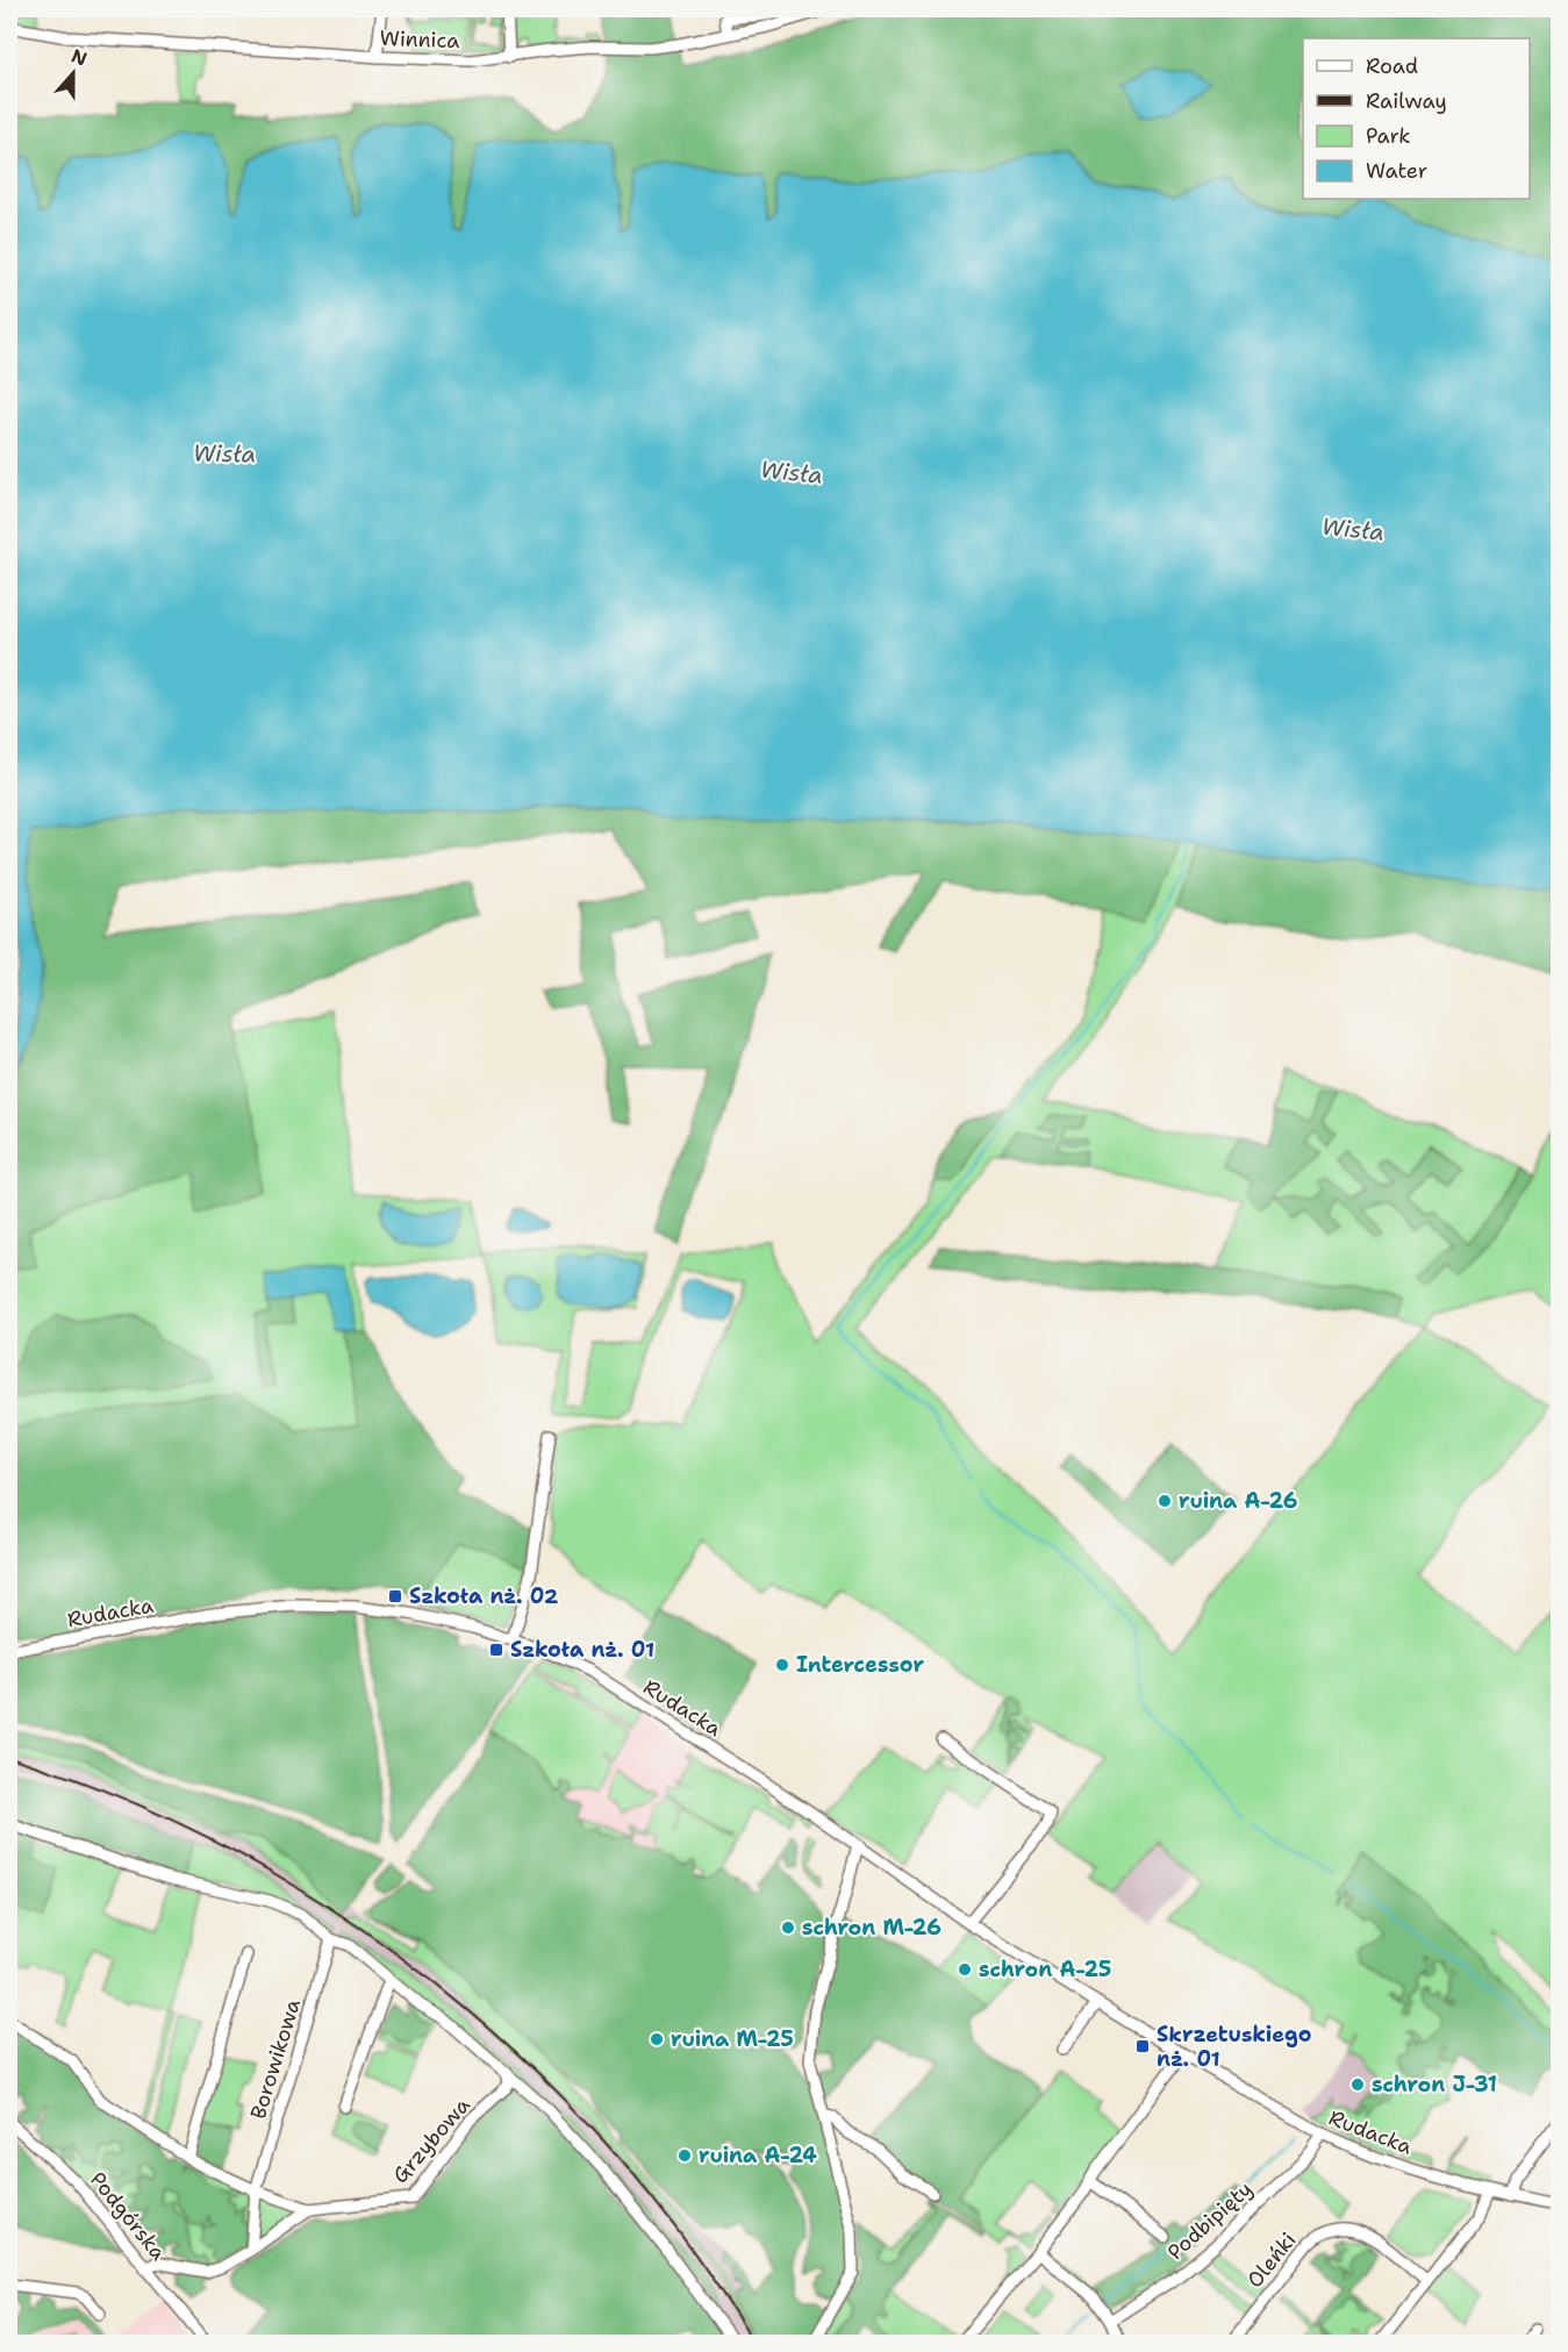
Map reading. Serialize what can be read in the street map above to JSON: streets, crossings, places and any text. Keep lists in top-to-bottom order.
{
  "streets": {
    "street": [
      "Winnica",
      "Rudacka",
      "Borowikowa",
      "Grzybowa",
      "Podgórska",
      "Podbipięty",
      "Oleńki"
    ]
  },
  "crossings": [
    ["Rudacka", "Podbipięty"],
    ["Borowikowa", "Grzybowa"]
  ],
  "water": ["Wisła"],
  "places": {
    "other": [
      "ruina A-26",
      "Intercessor",
      "schron M-26",
      "schron A-25",
      "ruina M-25",
      "schron J-31",
      "ruina A-24"
    ],
    "transit": ["Szkoła nż. 02", "Szkoła nż. 01", "Skrzetuskiego nż. 01"]
  },
  "legend": [
    "Road",
    "Railway",
    "Park",
    "Water"
  ],
  "north": "top"
}
